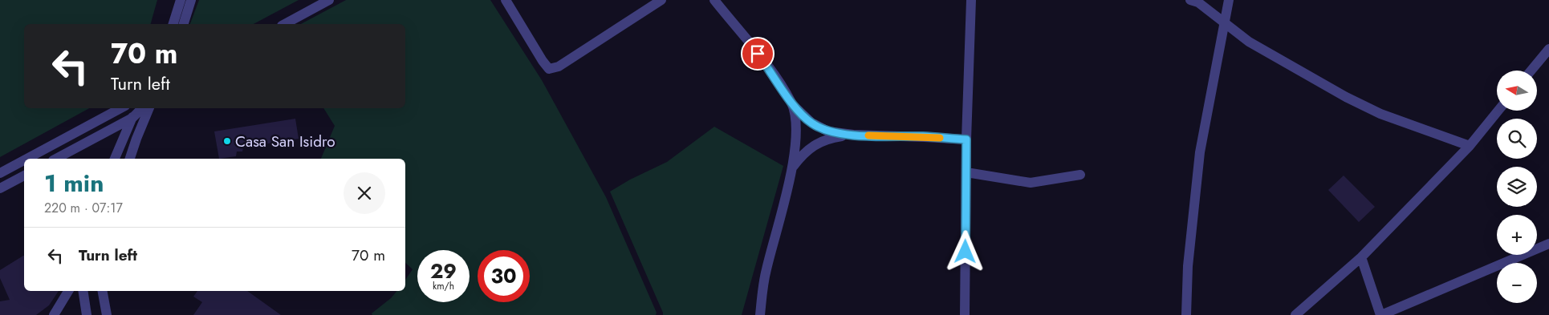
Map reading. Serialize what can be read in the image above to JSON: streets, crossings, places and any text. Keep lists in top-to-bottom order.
{
  "places": ["Casa San Isidro"],
  "north": "left",
  "page": {
    "turn": ["70 m", "Turn left"],
    "map_buttons": ["+", "−"],
    "heading": ["1 min", "220 m · 07:17"],
    "list": [
      {
        "name": "Turn left",
        "value": "70 m"
      }
    ],
    "speed": "29 km/h",
    "limit": "30"
  }
}
